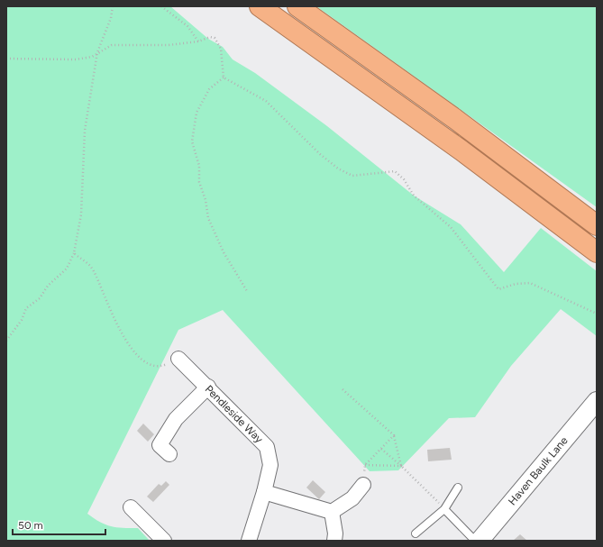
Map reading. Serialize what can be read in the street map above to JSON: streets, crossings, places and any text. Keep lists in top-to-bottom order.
{
  "streets": {
    "street": ["Pendleside Way", "Haven Baulk Lane"]
  },
  "scale_bar": "50 m"
}
